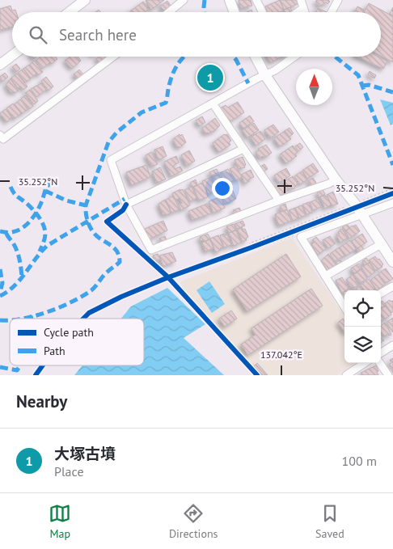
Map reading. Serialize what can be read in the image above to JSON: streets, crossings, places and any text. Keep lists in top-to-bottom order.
{
  "legend": ["Cycle path", "Path"],
  "north": "top",
  "page": {
    "search": "Search here",
    "pins": "1",
    "heading": "Nearby",
    "list": [
      {
        "mark": "1",
        "name": "大塚古墳",
        "note": "Place",
        "value": "100 m"
      }
    ],
    "nav": ["Map", "Directions", "Saved"]
  },
  "coordinates": ["35.252°N", "137.042°E"]
}
